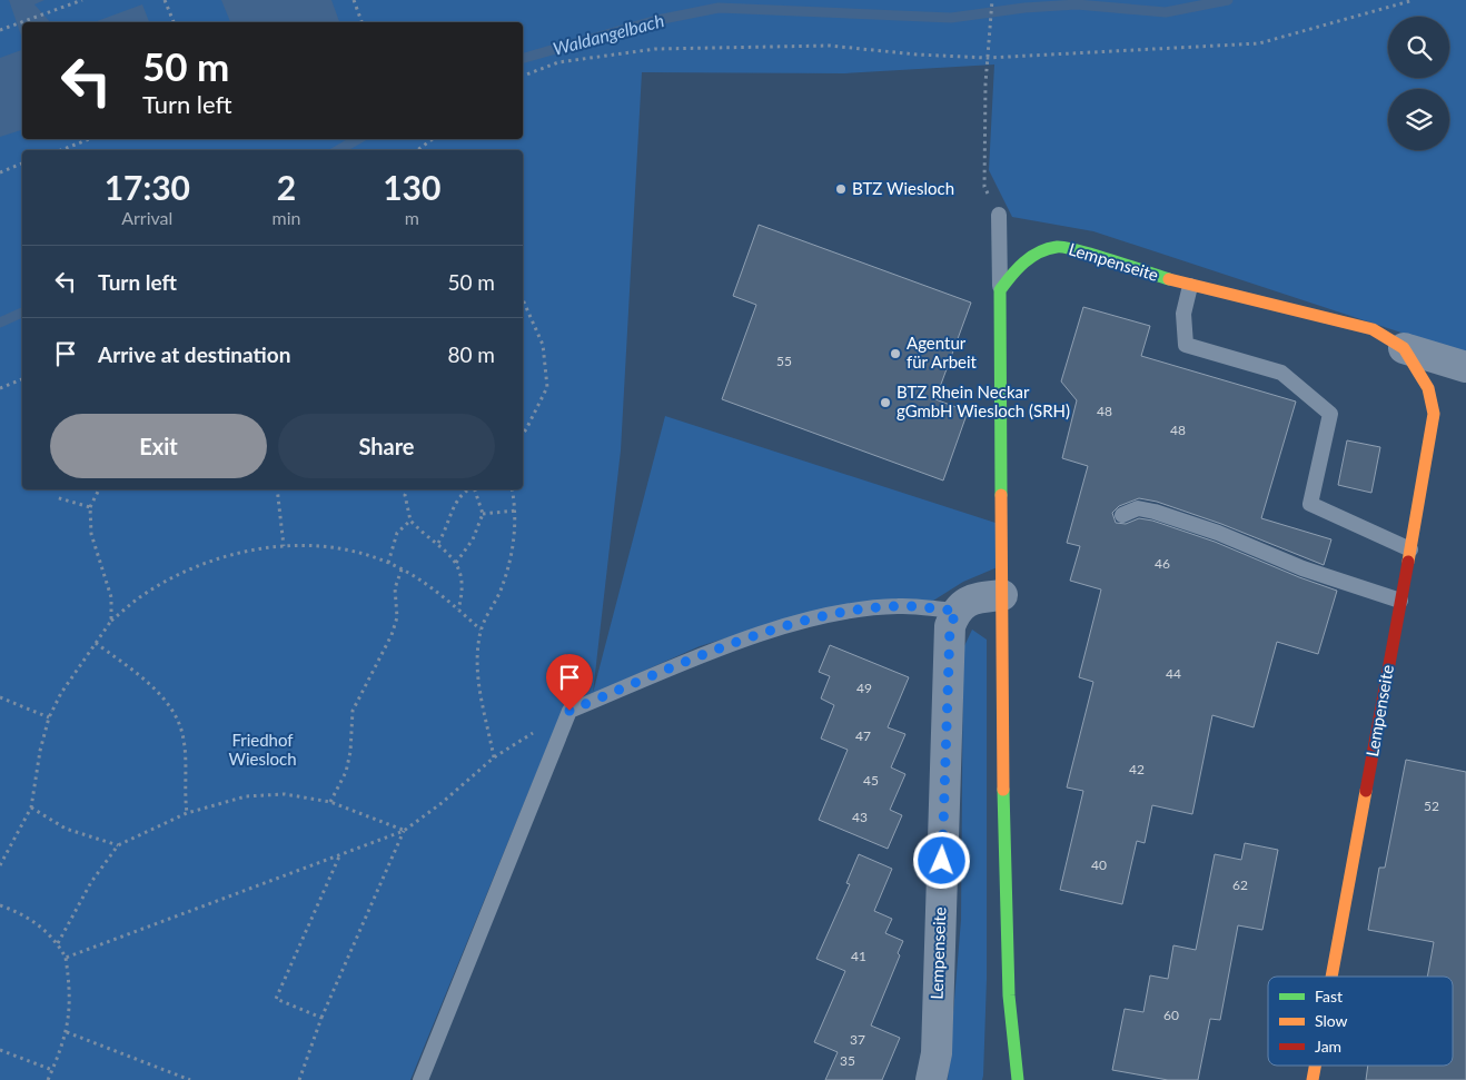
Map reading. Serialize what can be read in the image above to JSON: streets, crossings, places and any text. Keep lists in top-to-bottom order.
{
  "streets": {
    "street": ["Lempenseite"]
  },
  "water": ["Waldangelbach"],
  "parks": ["Friedhof Wiesloch"],
  "places": ["BTZ Wiesloch", "Agentur für Arbeit", "BTZ Rhein Neckar gGmbH Wiesloch (SRH)"],
  "house_numbers": [
    "55",
    "48",
    "48",
    "46",
    "44",
    "49",
    "47",
    "42",
    "45",
    "52",
    "43",
    "40",
    "62",
    "41",
    "60",
    "37",
    "35"
  ],
  "legend": ["Fast", "Slow", "Jam"],
  "page": {
    "turn": ["50 m", "Turn left"],
    "eta": [
      "17:30",
      "Arrival",
      "2",
      "min",
      "130",
      "m"
    ],
    "list": [
      {
        "name": "Turn left",
        "value": "50 m"
      },
      {
        "name": "Arrive at destination",
        "value": "80 m"
      }
    ],
    "buttons": ["Exit", "Share"]
  }
}
